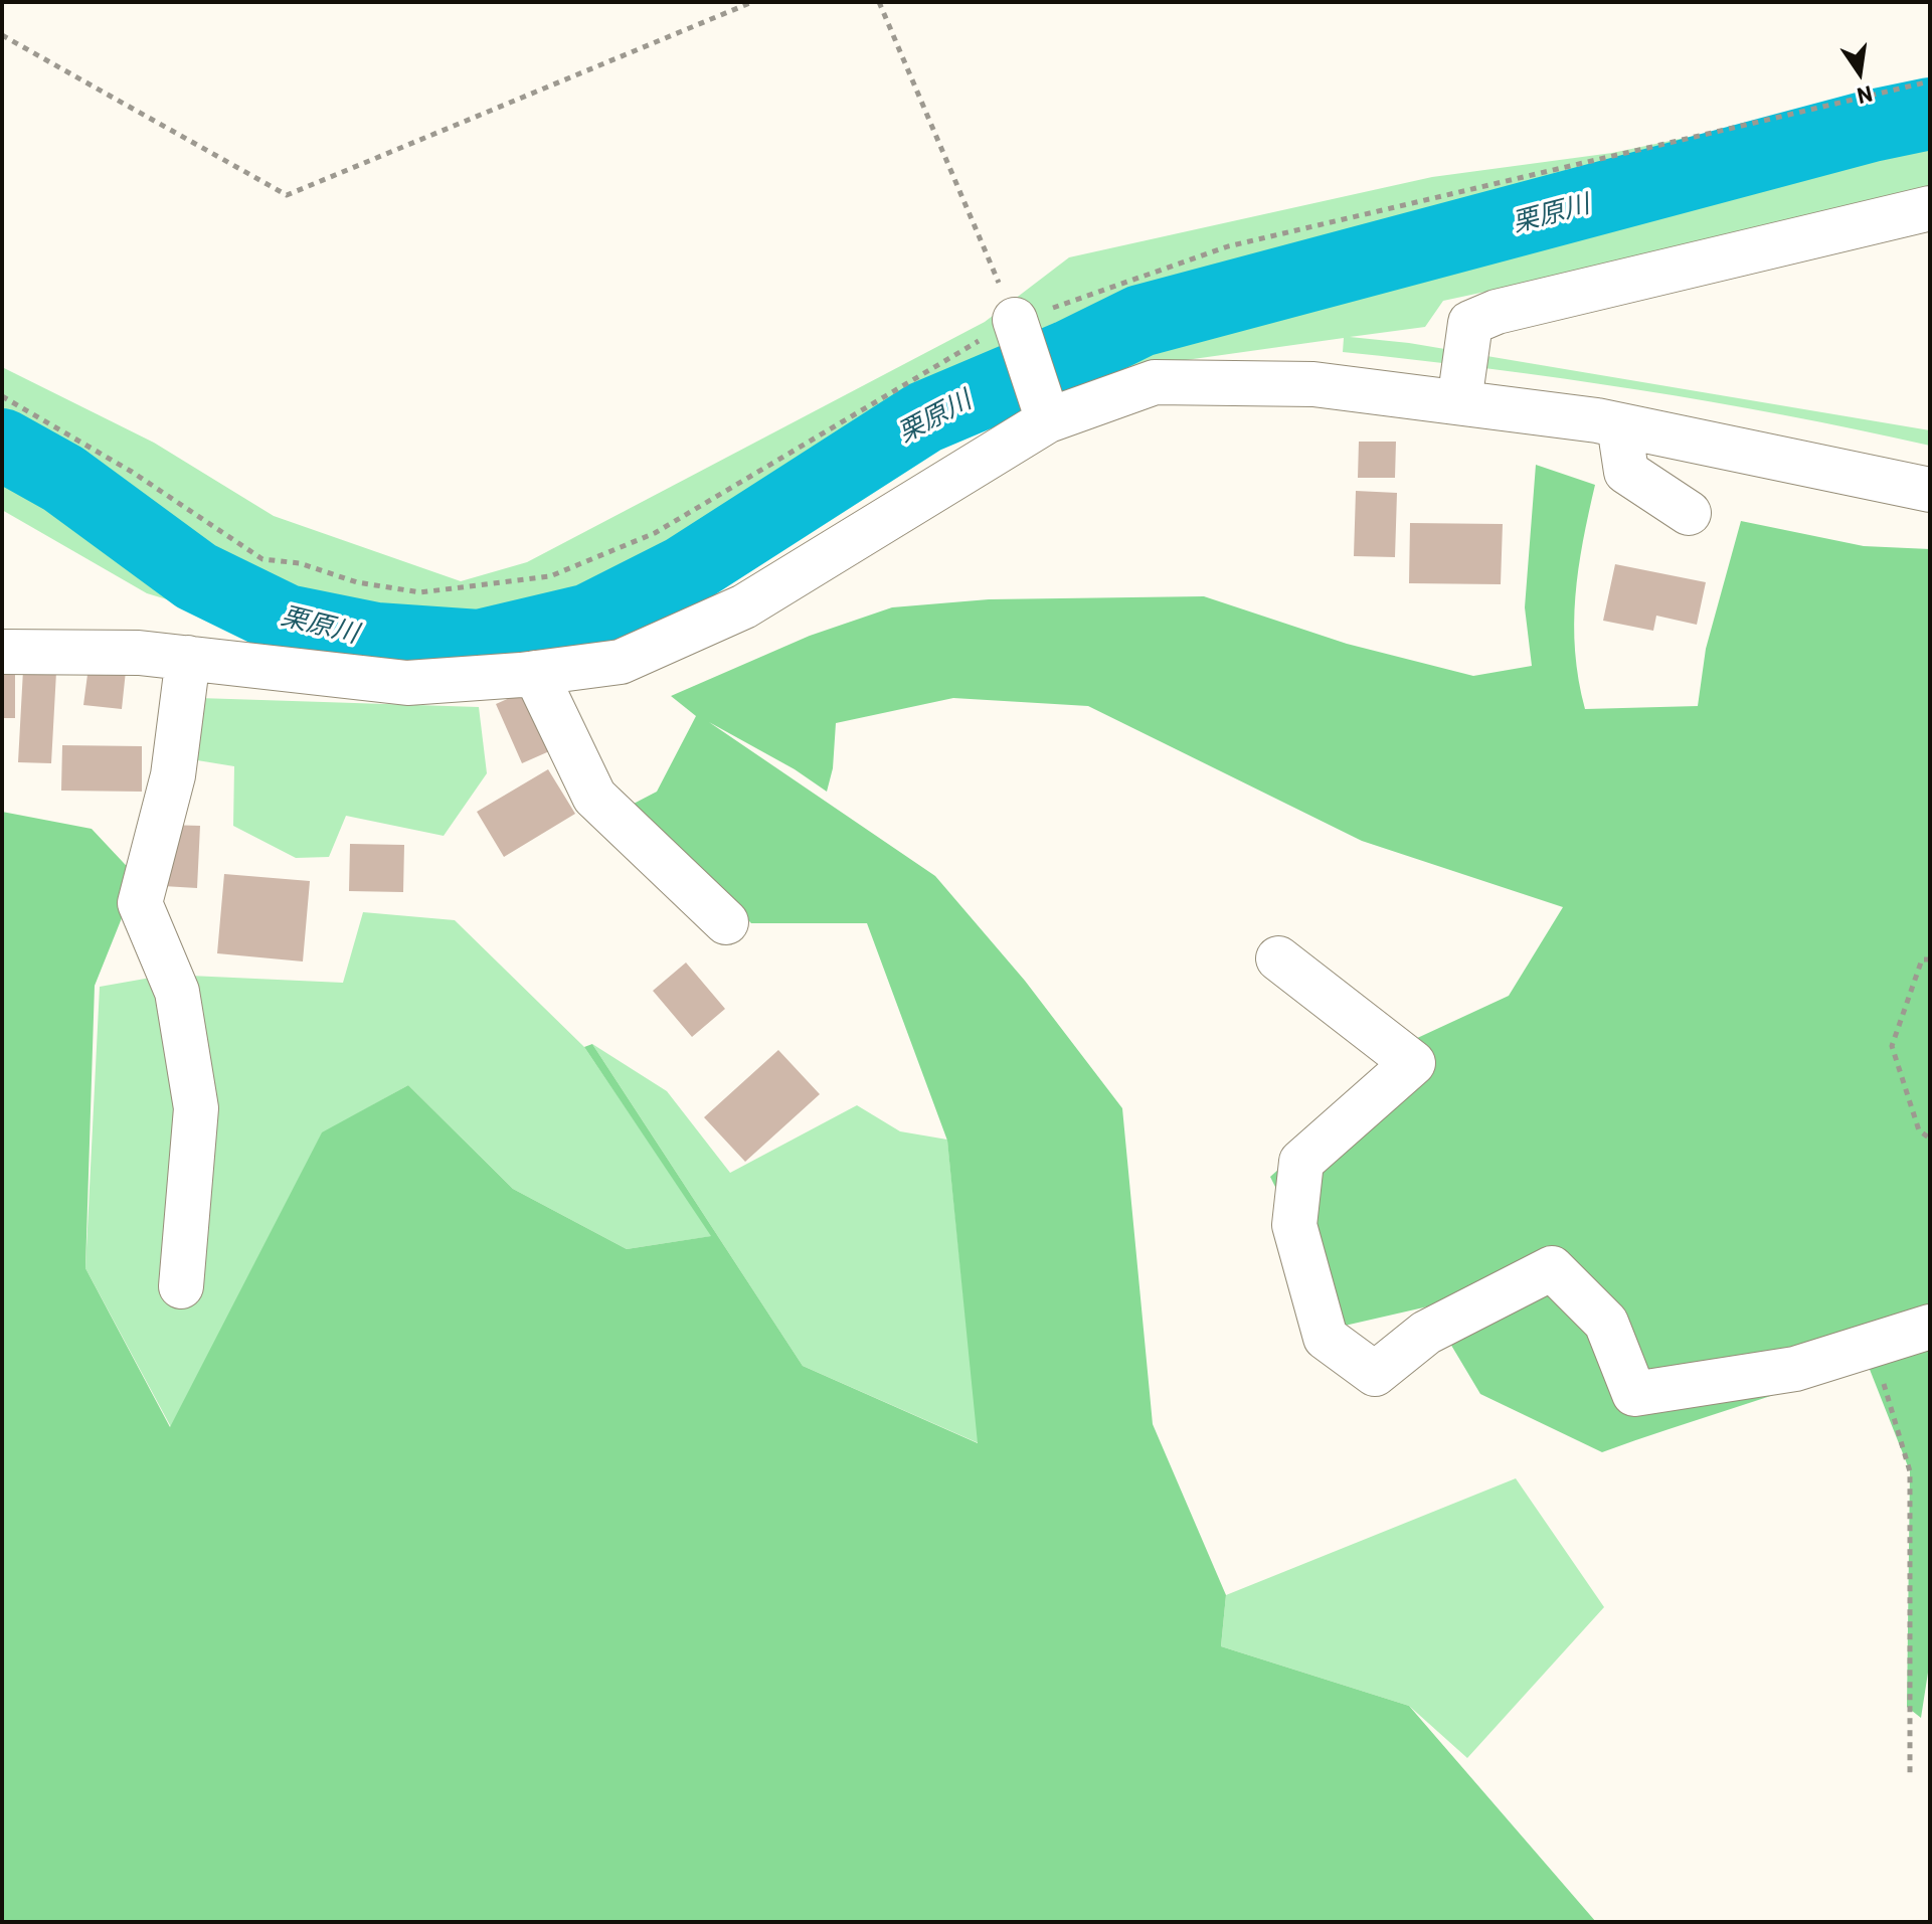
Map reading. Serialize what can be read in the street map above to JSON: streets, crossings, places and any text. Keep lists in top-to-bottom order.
{
  "water": ["栗原川"],
  "north": "bottom"
}
